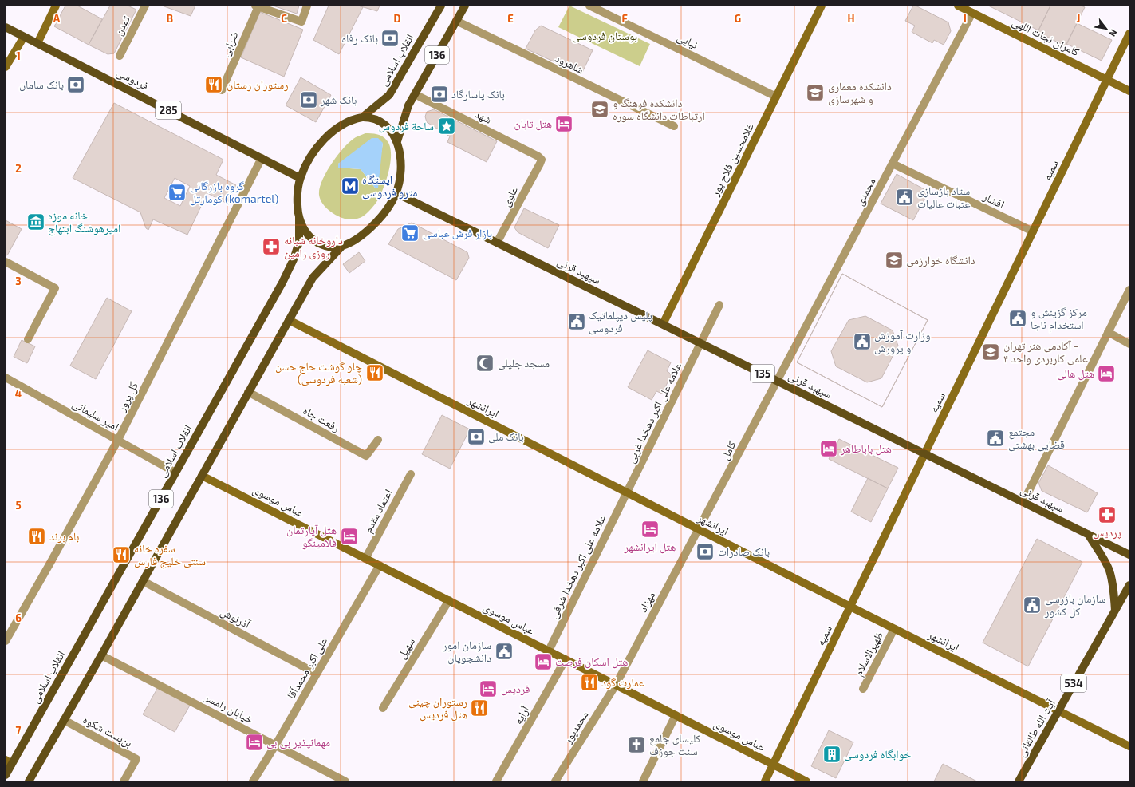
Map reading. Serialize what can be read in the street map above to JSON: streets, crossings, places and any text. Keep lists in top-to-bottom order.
{
  "streets": {
    "main road": [
      "کامران نجات اللهی",
      "136",
      "انقلاب اسلامی",
      "فردوسی",
      "285",
      "غلامحسین فلاح‌ پور",
      "سمیه",
      "سپهبد قرنی",
      "135",
      "ایرانشهر",
      "عباس موسوی",
      "534",
      "آیت الله طالقانی"
    ],
    "street": [
      "تمدن",
      "نیایی",
      "ضرابی",
      "شاهرود",
      "شهد",
      "محمدی",
      "علوی",
      "افشار",
      "گل پرور",
      "علامه علی اکبر دهخدا غربی",
      "امیر سلیمانی",
      "رفعت جاه",
      "کامل",
      "اعتماد مقدم",
      "علامه علی اکبر دهخدا شرقی",
      "مهزاد",
      "آذرنوش",
      "سهیل",
      "ظهیرالاسلام",
      "علی اکبر محمدآقا",
      "خیابان رامسر",
      "آرایه",
      "محمدپور",
      "بن‌بست شکوه"
    ]
  },
  "crossings": [
    ["کامران نجات اللهی", "سمیه"],
    ["کامران نجات اللهی", "محمدی"],
    ["نیایی", "غلامحسین فلاح‌ پور"],
    ["136", "شاهرود"],
    ["136", "شهد"],
    ["136", "ایرانشهر"],
    ["136", "رفعت جاه"],
    ["136", "عباس موسوی"],
    ["136", "آذرنوش"],
    ["136", "خیابان رامسر"],
    ["136", "بن‌بست شکوه"],
    ["انقلاب اسلامی", "امیر سلیمانی"],
    ["فردوسی", "گل پرور"],
    ["شهد", "علوی"],
    ["غلامحسین فلاح‌ پور", "سپهبد قرنی"],
    ["سمیه", "افشار"],
    ["سمیه", "سپهبد قرنی"],
    ["سمیه", "ایرانشهر"],
    ["سمیه", "عباس موسوی"],
    ["محمدی", "افشار"],
    ["محمدی", "سپهبد قرنی"],
    ["محمدی", "کامل"],
    ["علوی", "سپهبد قرنی"],
    ["سپهبد قرنی", "علامه علی اکبر دهخدا غربی"],
    ["سپهبد قرنی", "کامل"],
    ["گل پرور", "امیر سلیمانی"],
    ["ایرانشهر", "علامه علی اکبر دهخدا غربی"],
    ["ایرانشهر", "کامل"],
    ["ایرانشهر", "علامه علی اکبر دهخدا شرقی"],
    ["ایرانشهر", "مهزاد"],
    ["ایرانشهر", "ظهیرالاسلام"],
    ["ایرانشهر", "آیت الله طالقانی"],
    ["علامه علی اکبر دهخدا غربی", "علامه علی اکبر دهخدا شرقی"],
    ["کامل", "مهزاد"],
    ["عباس موسوی", "اعتماد مقدم"],
    ["عباس موسوی", "علامه علی اکبر دهخدا شرقی"],
    ["عباس موسوی", "مهزاد"],
    ["عباس موسوی", "سهیل"],
    ["عباس موسوی", "علی اکبر محمدآقا"],
    ["عباس موسوی", "آرایه"],
    ["عباس موسوی", "محمدپور"],
    ["مهزاد", "محمدپور"],
    ["آذرنوش", "علی اکبر محمدآقا"],
    ["علی اکبر محمدآقا", "خیابان رامسر"]
  ],
  "parks": ["بوستان فردوسی"],
  "places": {
    "bank": [
      "بانک رفاه",
      "بانک سامان",
      "بانک پاسارگاد",
      "بانک شهر",
      "بانک ملی",
      "بانک صادرات"
    ],
    "restaurant": [
      "رستوران رستان",
      "چلو گوشت حاج حسن (شعبه فردوسی)",
      "بام برند",
      "سفره خانه سنتی خلیج فارس",
      "عمارت گود",
      "رستوران چینی هتل فردیس"
    ],
    "school or university": [
      "دانشکده معماری و شهرسازی",
      "دانشکده فرهنگ و ارتباطات دانشگاه سوره",
      "دانشگاه خوارزمی",
      "آکادمی هنر تهران - علمی کاربردی واحد ۴"
    ],
    "hotel": [
      "هتل تابان",
      "هتل هالی",
      "هتل باباطاهر",
      "هتل ایرانشهر",
      "هتل آپارتمان فلامینگو",
      "هتل اسکان فرصت",
      "فردیس",
      "مهمانپذیر بی بی"
    ],
    "place": ["ساحة فردوس"],
    "metro station": ["ایستگاه مترو فردوسی"],
    "supermarket": ["گروه بازرگانی کومارتل (komartel)", "بازار فرش عباسی"],
    "public building": [
      "ستاد بازسازی عتبات عالیات",
      "مرکز گزینش و استخدام ناجا",
      "پلیس دیپلماتیک فردوسی",
      "وزارت آموزش و پرورش",
      "مجتمع قضایی بهشتی",
      "سازمان بازرسی کل کشور",
      "سازمان امور دانشجویان"
    ],
    "museum": ["خانه موزه امیرهوشنگ ابتهاج"],
    "pharmacy": ["داروخانه شبانه روزی رامین", "پردیس"],
    "mosque": ["مسجد جلیلی"],
    "church": ["کلیسای جامع سنت جوزف"],
    "building": ["خوابگاه فردوسی"]
  },
  "north": "bottom right",
  "grid": {
    "columns": [
      "A",
      "B",
      "C",
      "D",
      "E",
      "F",
      "G",
      "H",
      "I",
      "J"
    ],
    "rows": [
      "1",
      "2",
      "3",
      "4",
      "5",
      "6",
      "7"
    ]
  }
}
